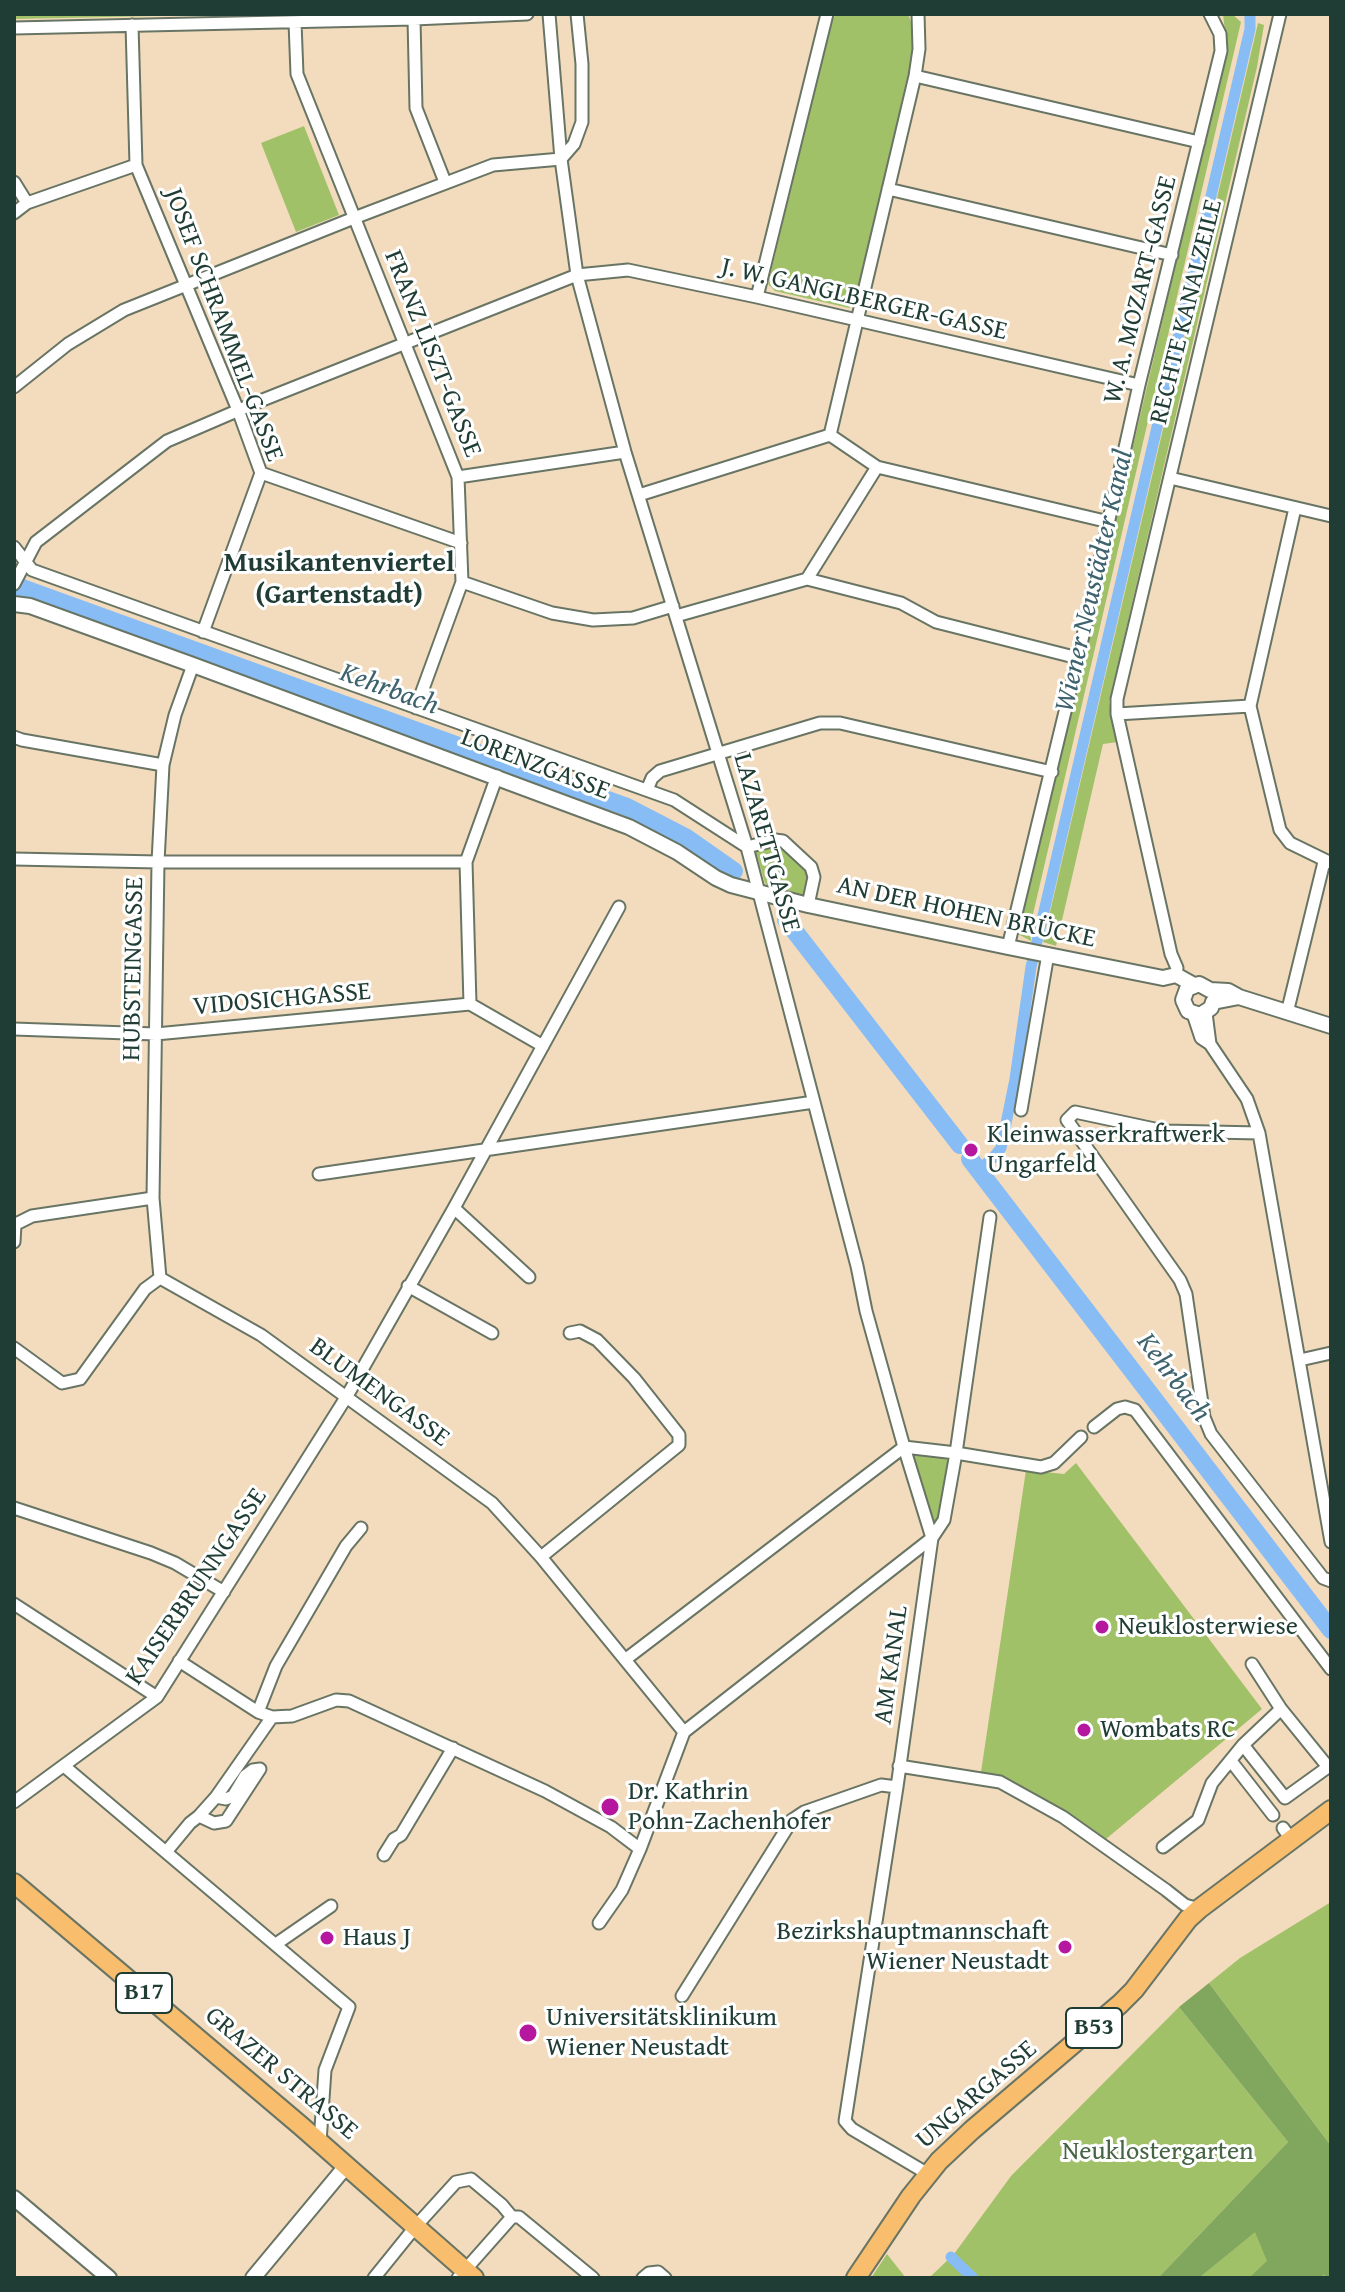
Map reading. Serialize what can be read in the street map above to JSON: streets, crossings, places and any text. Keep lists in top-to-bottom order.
{
  "streets": {
    "main road": [
      "B17",
      "B53",
      "GRAZER STRASSE",
      "UNGARGASSE"
    ],
    "street": [
      "W. A. MOZART-GASSE",
      "J. W. GANGLBERGER-GASSE",
      "RECHTE KANALZEILE",
      "JOSEF SCHRAMMEL-GASSE",
      "FRANZ LISZT-GASSE",
      "LORENZGASSE",
      "LAZARETTGASSE",
      "AN DER HOHEN BRÜCKE",
      "HUBSTEINGASSE",
      "VIDOSICHGASSE",
      "BLUMENGASSE",
      "KAISERBRUNNGASSE",
      "AM KANAL"
    ]
  },
  "crossings": [
    ["W. A. MOZART-GASSE", "J. W. GANGLBERGER-GASSE"],
    ["W. A. MOZART-GASSE", "AN DER HOHEN BRÜCKE"],
    ["J. W. GANGLBERGER-GASSE", "JOSEF SCHRAMMEL-GASSE"],
    ["J. W. GANGLBERGER-GASSE", "FRANZ LISZT-GASSE"],
    ["J. W. GANGLBERGER-GASSE", "LAZARETTGASSE"],
    ["LORENZGASSE", "LAZARETTGASSE"],
    ["LORENZGASSE", "AN DER HOHEN BRÜCKE"],
    ["LORENZGASSE", "HUBSTEINGASSE"],
    ["LAZARETTGASSE", "AN DER HOHEN BRÜCKE"],
    ["LAZARETTGASSE", "AM KANAL"],
    ["HUBSTEINGASSE", "VIDOSICHGASSE"],
    ["HUBSTEINGASSE", "BLUMENGASSE"],
    ["BLUMENGASSE", "KAISERBRUNNGASSE"],
    ["AM KANAL", "UNGARGASSE"]
  ],
  "districts": ["Musikantenviertel (Gartenstadt)"],
  "water": ["Wiener Neustädter Kanal", "Kehrbach"],
  "parks": ["Neuklostergarten"],
  "places": [
    "Kleinwasserkraftwerk Ungarfeld",
    "Neuklosterwiese",
    "Wombats RC",
    "Dr. Kathrin Pohn-Zachenhofer",
    "Haus J",
    "Bezirkshauptmannschaft Wiener Neustadt",
    "Universitätsklinikum Wiener Neustadt"
  ]
}
